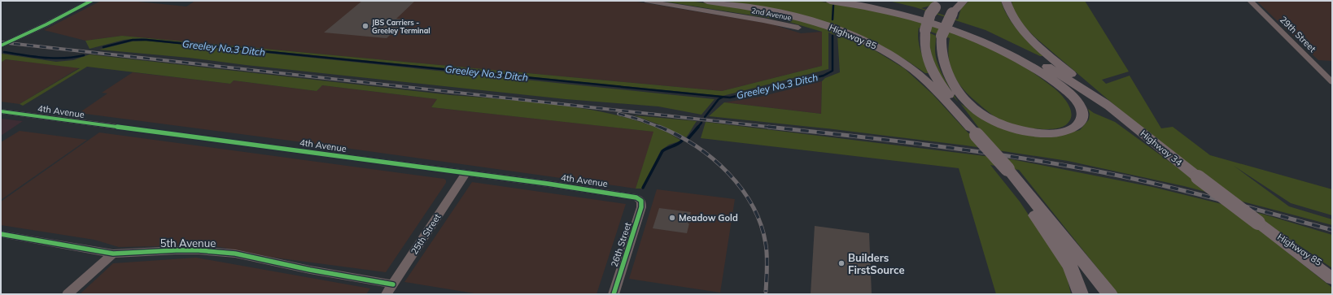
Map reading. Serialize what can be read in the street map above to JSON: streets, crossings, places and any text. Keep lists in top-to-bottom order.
{
  "streets": {
    "highway": ["Highway 85", "Highway 34"],
    "street": [
      "2nd Avenue",
      "29th Street",
      "4th Avenue",
      "25th Street",
      "5th Avenue",
      "26th Street"
    ]
  },
  "crossings": [
    ["Highway 85", "Highway 34"],
    ["4th Avenue", "25th Street"],
    ["4th Avenue", "26th Street"],
    ["25th Street", "5th Avenue"]
  ],
  "water": ["Greeley No.3 Ditch"],
  "places": ["JBS Carriers - Greeley Terminal", "Meadow Gold", "Builders FirstSource"]
}
